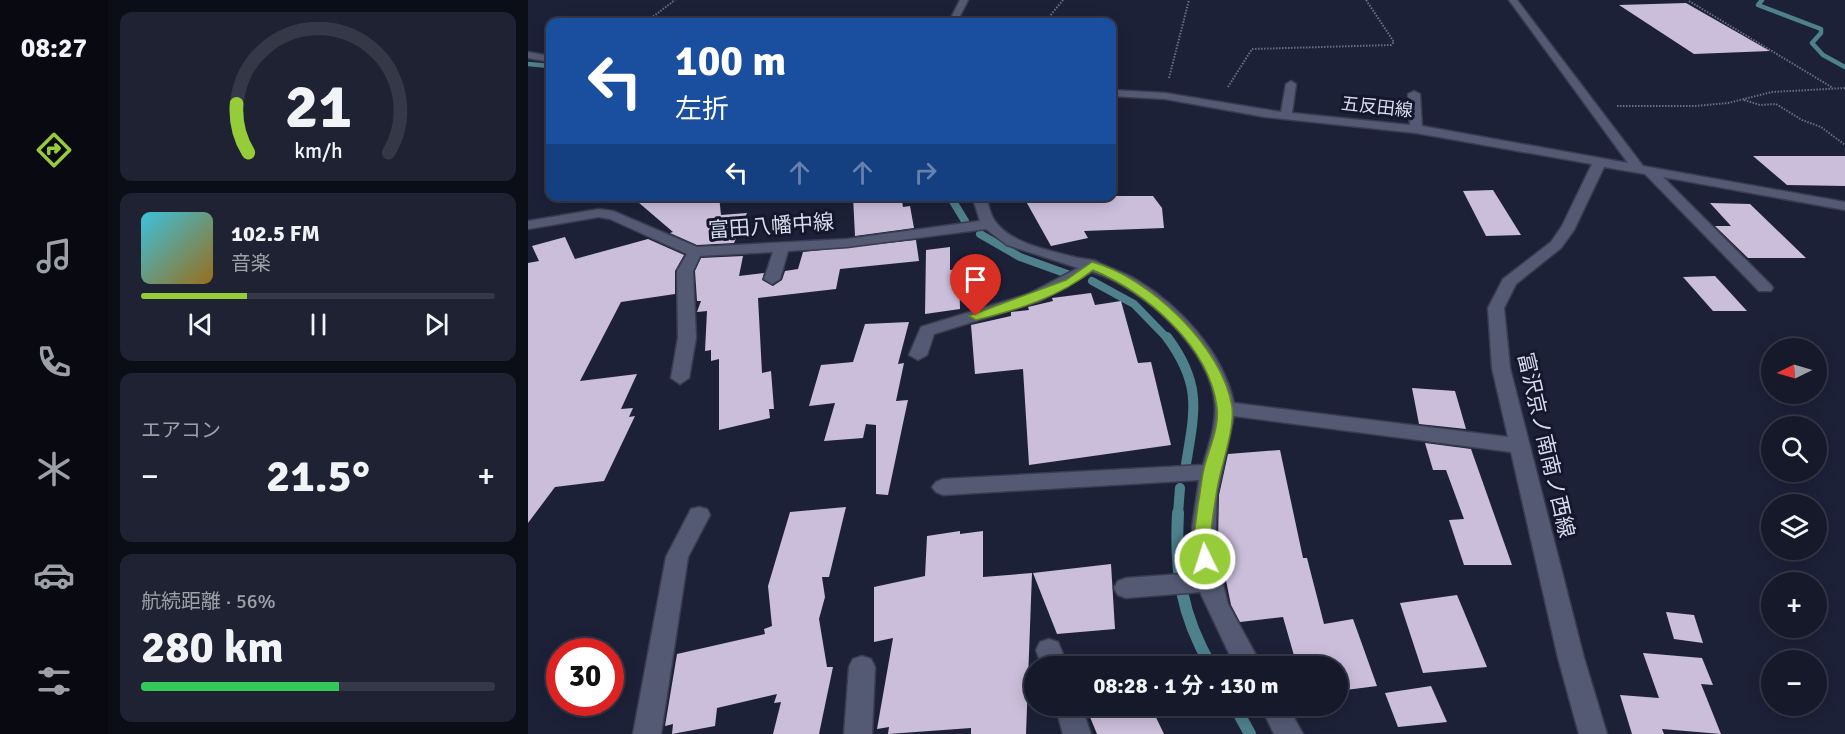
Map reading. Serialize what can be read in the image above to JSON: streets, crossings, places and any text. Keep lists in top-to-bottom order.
{
  "streets": {
    "street": ["五反田線", "富田八幡中線", "富沢京ノ南南ノ西線"]
  },
  "crossings": [
    ["五反田線", "富沢京ノ南南ノ西線"]
  ],
  "north": "left",
  "page": {
    "tabs": "08:27",
    "turn": ["100 m", "左折"],
    "song": ["102.5 FM", "音楽"],
    "map_buttons": ["+", "−"],
    "tile": [
      "エアコン",
      ["航続距離 · 56%", "280 km"]
    ],
    "heat": ["−", "21.5°", "+"],
    "limit": "30",
    "trip": "08:28 · 1 分 · 130 m",
    "gauge": ["21", "km/h"]
  }
}
